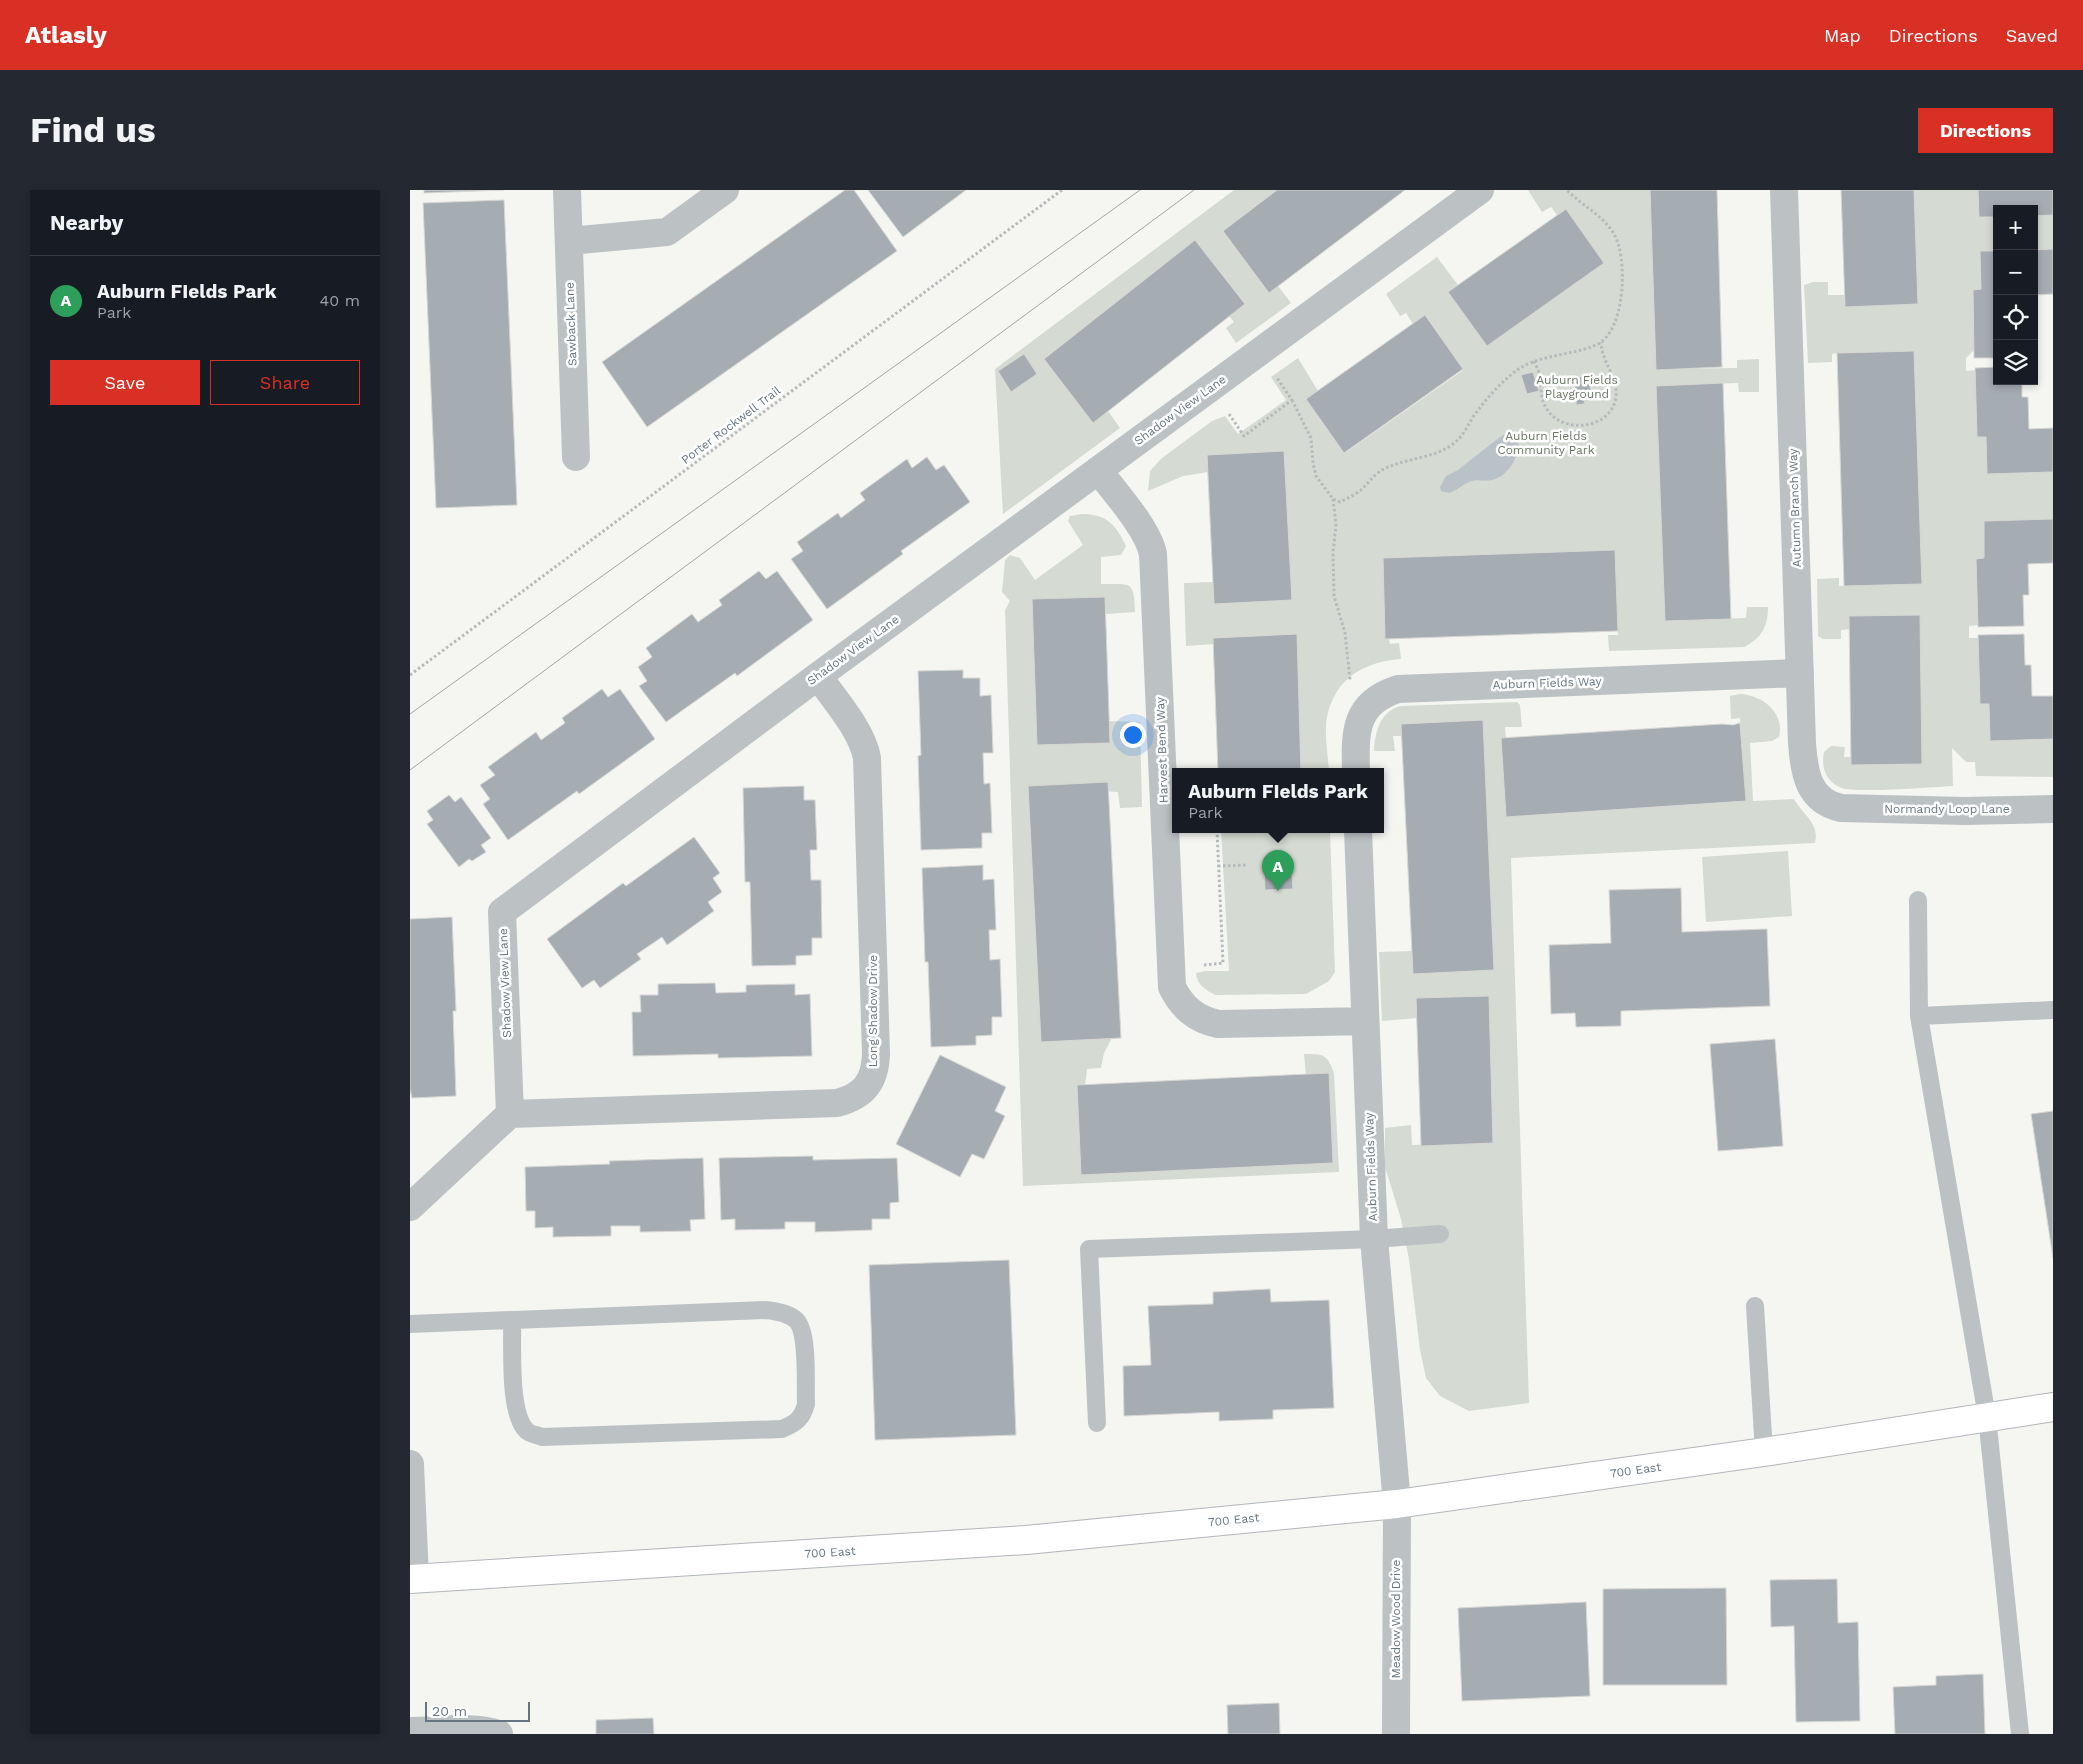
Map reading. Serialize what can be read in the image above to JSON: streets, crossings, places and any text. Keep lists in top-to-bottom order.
{
  "streets": {
    "main road": ["700 East"],
    "street": [
      "Sawback Lane",
      "Shadow View Lane",
      "Autumn Branch Way",
      "Auburn Fields Way",
      "Harvest Bend Way",
      "Normandy Loop Lane",
      "Long Shadow Drive",
      "Meadow Wood Drive"
    ],
    "path": ["Porter Rockwell Trail"]
  },
  "crossings": [
    ["Shadow View Lane", "Harvest Bend Way"],
    ["Shadow View Lane", "Long Shadow Drive"],
    ["Autumn Branch Way", "Auburn Fields Way"],
    ["Autumn Branch Way", "Normandy Loop Lane"],
    ["Auburn Fields Way", "Harvest Bend Way"],
    ["Auburn Fields Way", "700 East"],
    ["Auburn Fields Way", "Meadow Wood Drive"],
    ["700 East", "Meadow Wood Drive"]
  ],
  "parks": ["Auburn Fields Playground", "Auburn Fields Community Park"],
  "scale_bar": "20 m",
  "page": {
    "header": "Atlasly",
    "nav": ["Map", "Directions", "Saved"],
    "buttons": [
      "Directions",
      ["Save", "Share"]
    ],
    "title": "Find us",
    "heading": "Nearby",
    "map_buttons": ["+", "−"],
    "list": [
      {
        "mark": "A",
        "name": "Auburn FIelds Park",
        "note": "Park",
        "value": "40 m"
      }
    ],
    "popup": ["Auburn FIelds Park", "Park"],
    "pins": "A",
    "scale": "20 m"
  }
}
